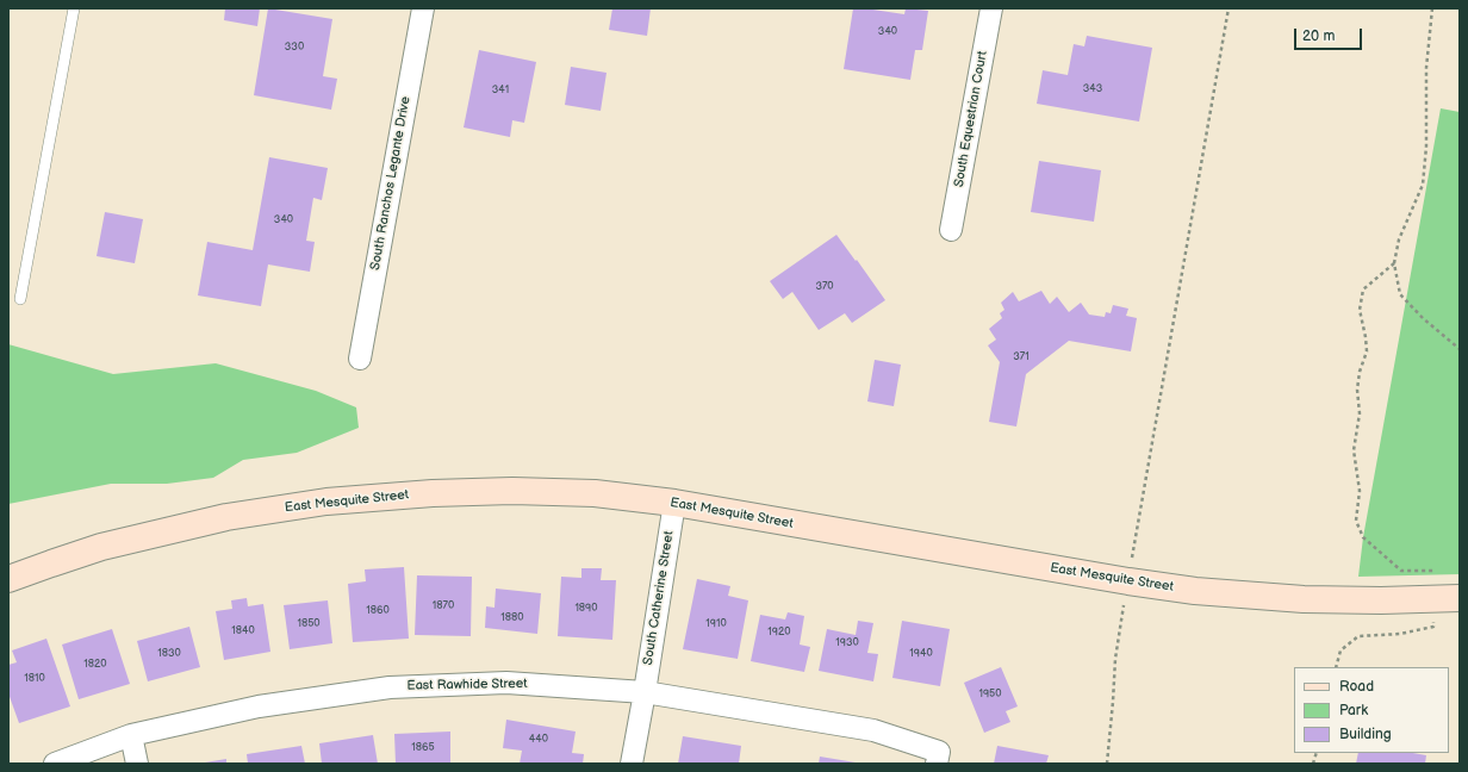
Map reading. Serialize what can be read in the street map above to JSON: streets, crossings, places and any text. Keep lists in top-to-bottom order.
{
  "streets": {
    "street": [
      "South Equestrian Court",
      "South Ranchos Legante Drive",
      "East Mesquite Street",
      "South Catherine Street",
      "East Rawhide Street"
    ]
  },
  "crossings": [
    ["East Mesquite Street", "South Catherine Street"],
    ["South Catherine Street", "East Rawhide Street"]
  ],
  "house_numbers": [
    "340",
    "330",
    "343",
    "341",
    "340",
    "370",
    "371",
    "1870",
    "1890",
    "1860",
    "1880",
    "1850",
    "1910",
    "1840",
    "1920",
    "1930",
    "1830",
    "1940",
    "1820",
    "1810",
    "1950",
    "440",
    "1865"
  ],
  "legend": ["Road", "Park", "Building"],
  "scale_bar": "20 m"
}
